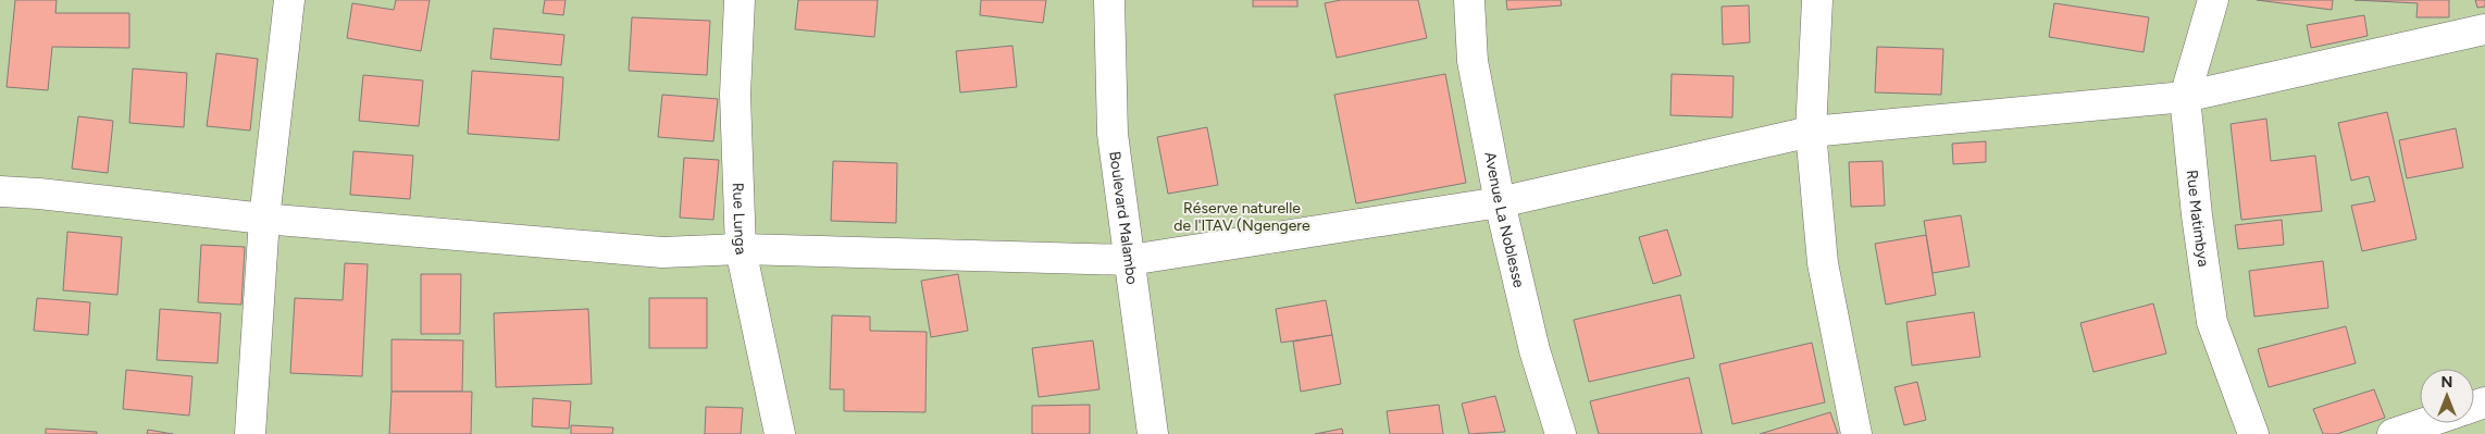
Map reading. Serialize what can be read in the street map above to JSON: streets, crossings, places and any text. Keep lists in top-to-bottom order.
{
  "streets": {
    "street": [
      "Boulevard Malambo",
      "Rue Lunga",
      "Avenue La Noblesse",
      "Rue Matimbya"
    ]
  },
  "parks": ["Réserve naturelle de l'ITAV (Ngengere"],
  "north": "top"
}
